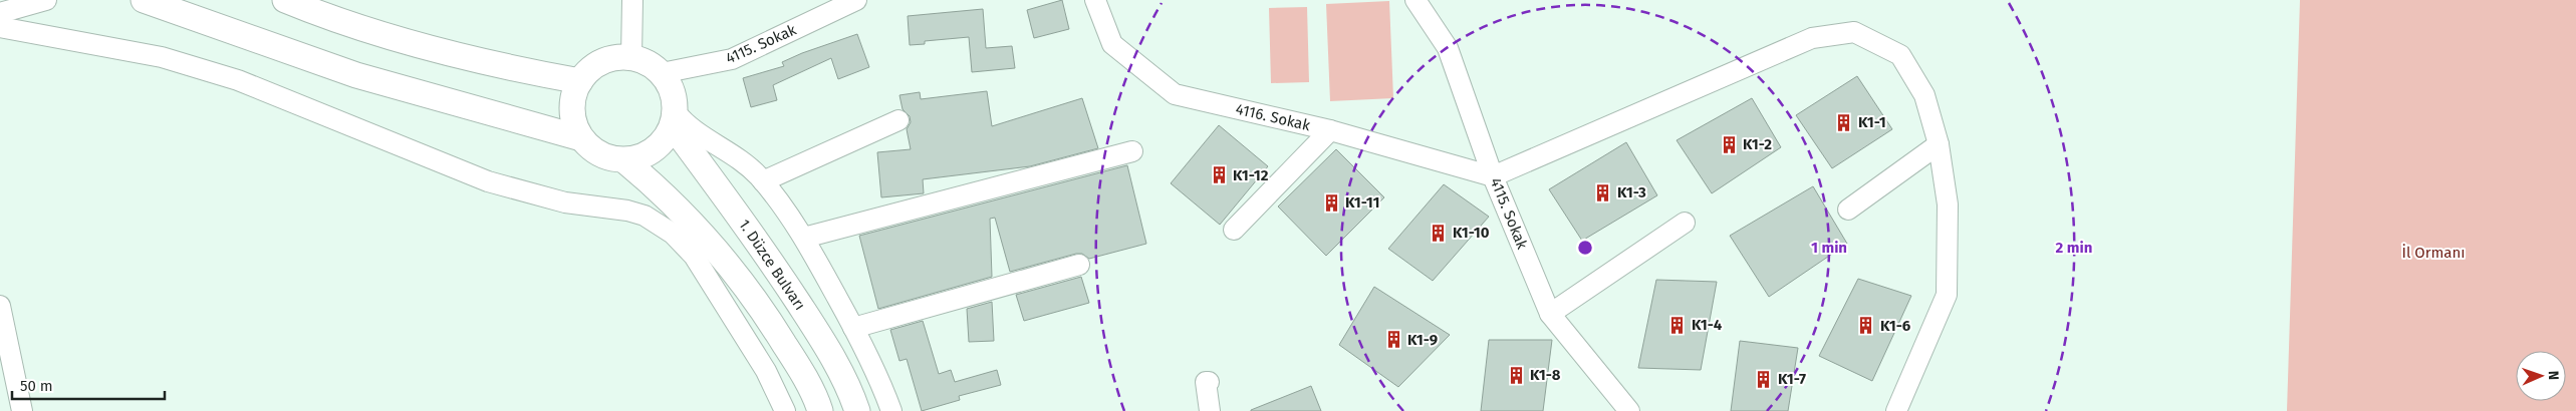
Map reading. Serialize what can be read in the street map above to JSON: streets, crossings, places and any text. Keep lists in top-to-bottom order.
{
  "streets": {
    "main road": ["1. Düzce Bulvarı"],
    "street": ["4115. Sokak", "4116. Sokak"]
  },
  "crossings": [
    ["4115. Sokak", "4116. Sokak"],
    ["4115. Sokak", "1. Düzce Bulvarı"]
  ],
  "parks": ["İl Ormanı"],
  "places": {
    "building": [
      "K1-1",
      "K1-2",
      "K1-12",
      "K1-3",
      "K1-11",
      "K1-10",
      "K1-4",
      "K1-6",
      "K1-9",
      "K1-8",
      "K1-7"
    ]
  },
  "scale_bar": "50 m",
  "north": "right",
  "rings": ["1 min", "2 min"]
}
